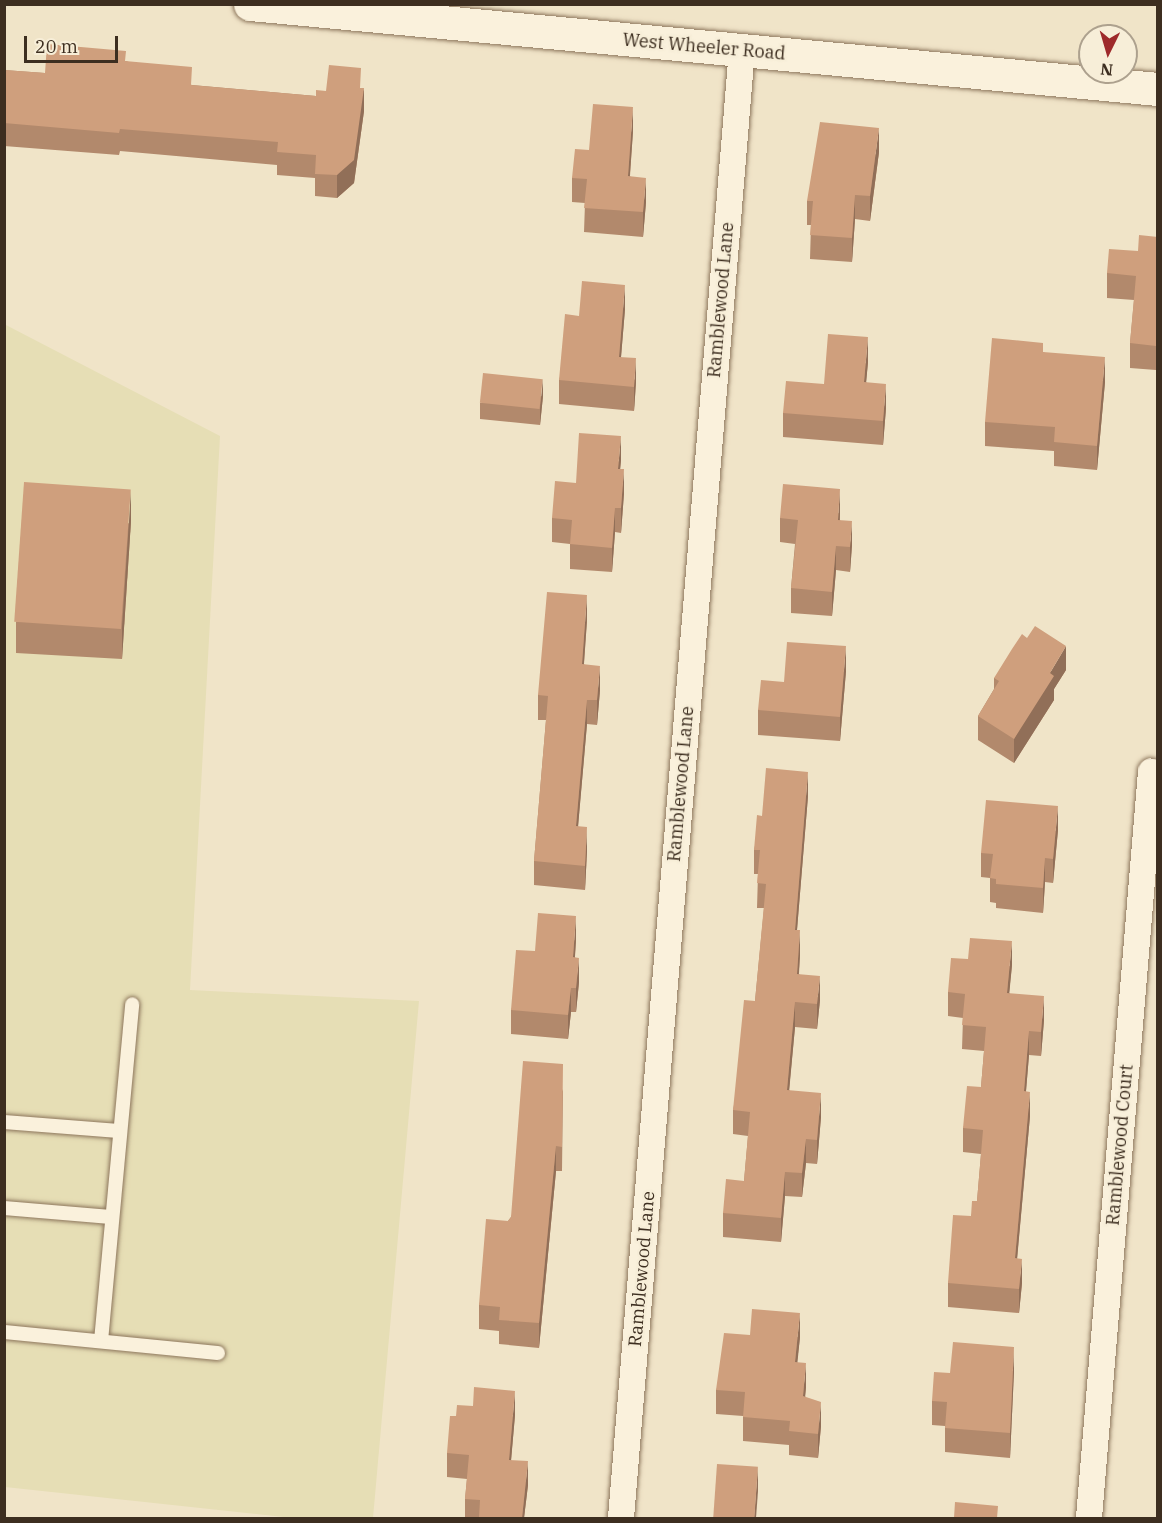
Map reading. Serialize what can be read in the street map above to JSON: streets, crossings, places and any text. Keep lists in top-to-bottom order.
{
  "streets": {
    "street": ["West Wheeler Road", "Ramblewood Lane", "Ramblewood Court"]
  },
  "crossings": [
    ["West Wheeler Road", "Ramblewood Lane"]
  ],
  "scale_bar": "20 m",
  "north": "bottom"
}
